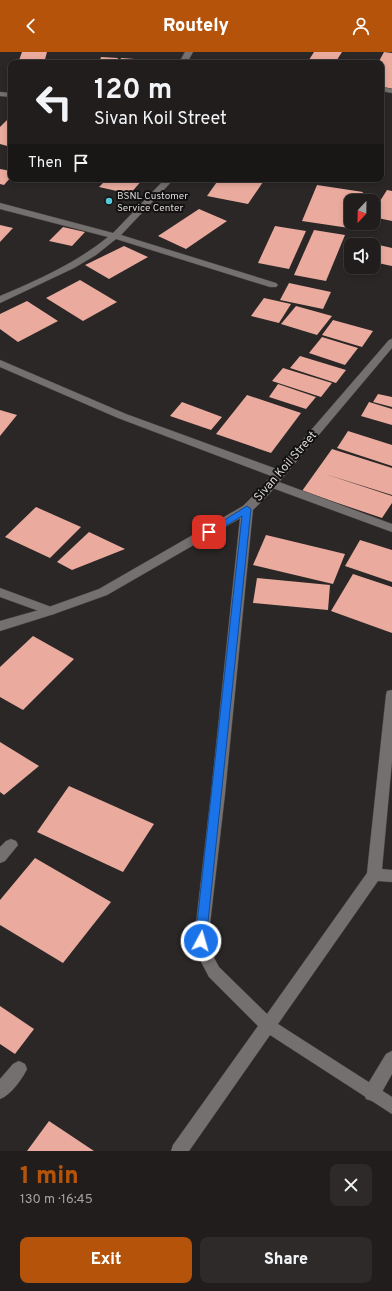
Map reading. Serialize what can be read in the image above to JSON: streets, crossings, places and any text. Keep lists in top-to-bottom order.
{
  "streets": {
    "street": ["Sivan Koil Street"]
  },
  "places": ["BSNL Customer Service Center"],
  "north": "bottom",
  "page": {
    "header": "Routely",
    "turn": ["120 m", "Sivan Koil Street"],
    "then": "Then",
    "heading": ["1 min", "130 m · 16:45"],
    "buttons": ["Exit", "Share"]
  }
}
